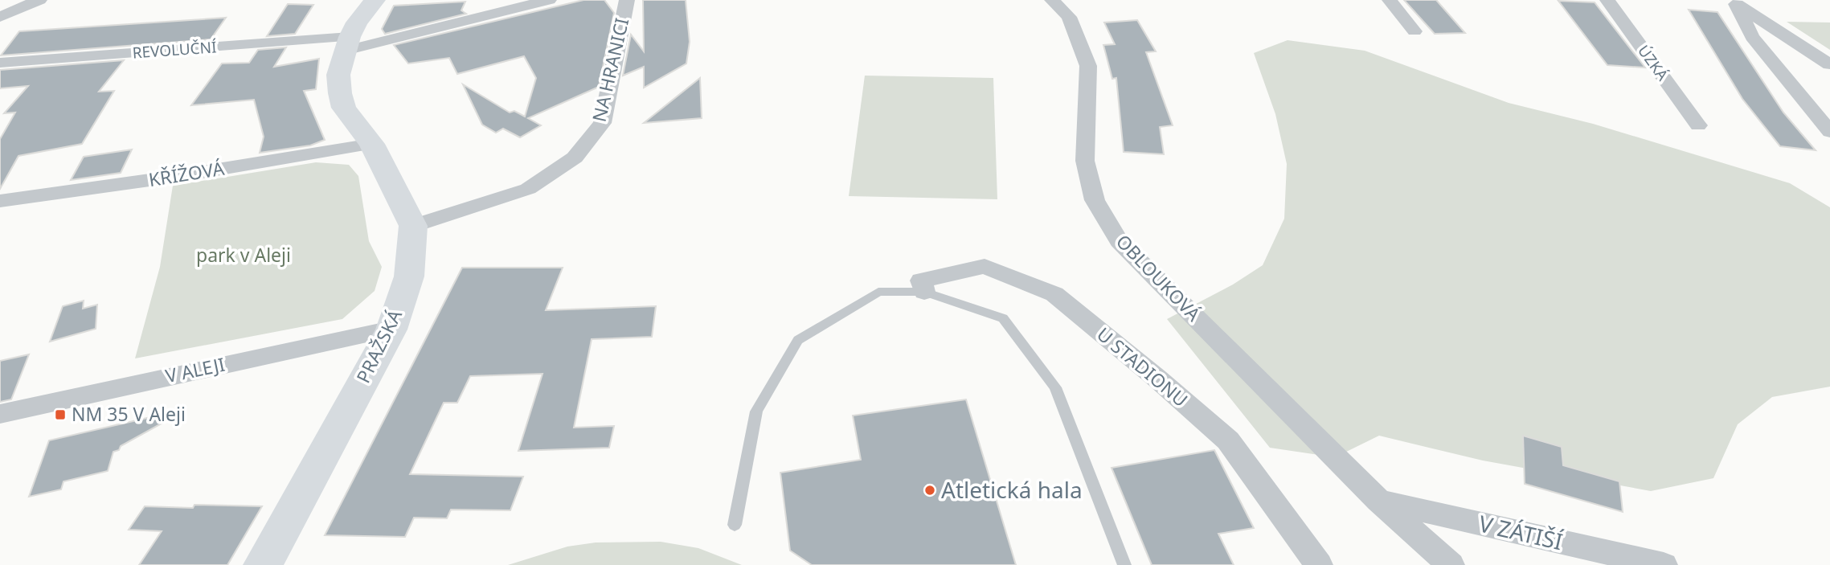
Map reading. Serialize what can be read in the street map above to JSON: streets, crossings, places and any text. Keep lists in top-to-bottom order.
{
  "streets": {
    "main road": ["PRAŽSKÁ"],
    "street": [
      "REVOLUČNÍ",
      "ÚZKÁ",
      "NA HRANICI",
      "KŘÍŽOVÁ",
      "OBLOUKOVÁ",
      "U STADIONU",
      "V ALEJI",
      "V ZÁTIŠÍ"
    ]
  },
  "crossings": [
    ["NA HRANICI", "PRAŽSKÁ"],
    ["OBLOUKOVÁ", "V ZÁTIŠÍ"],
    ["PRAŽSKÁ", "V ALEJI"]
  ],
  "parks": ["park v Aleji"],
  "places": {
    "transit": ["NM 35 V Aleji"],
    "other": ["Atletická hala"]
  }
}
